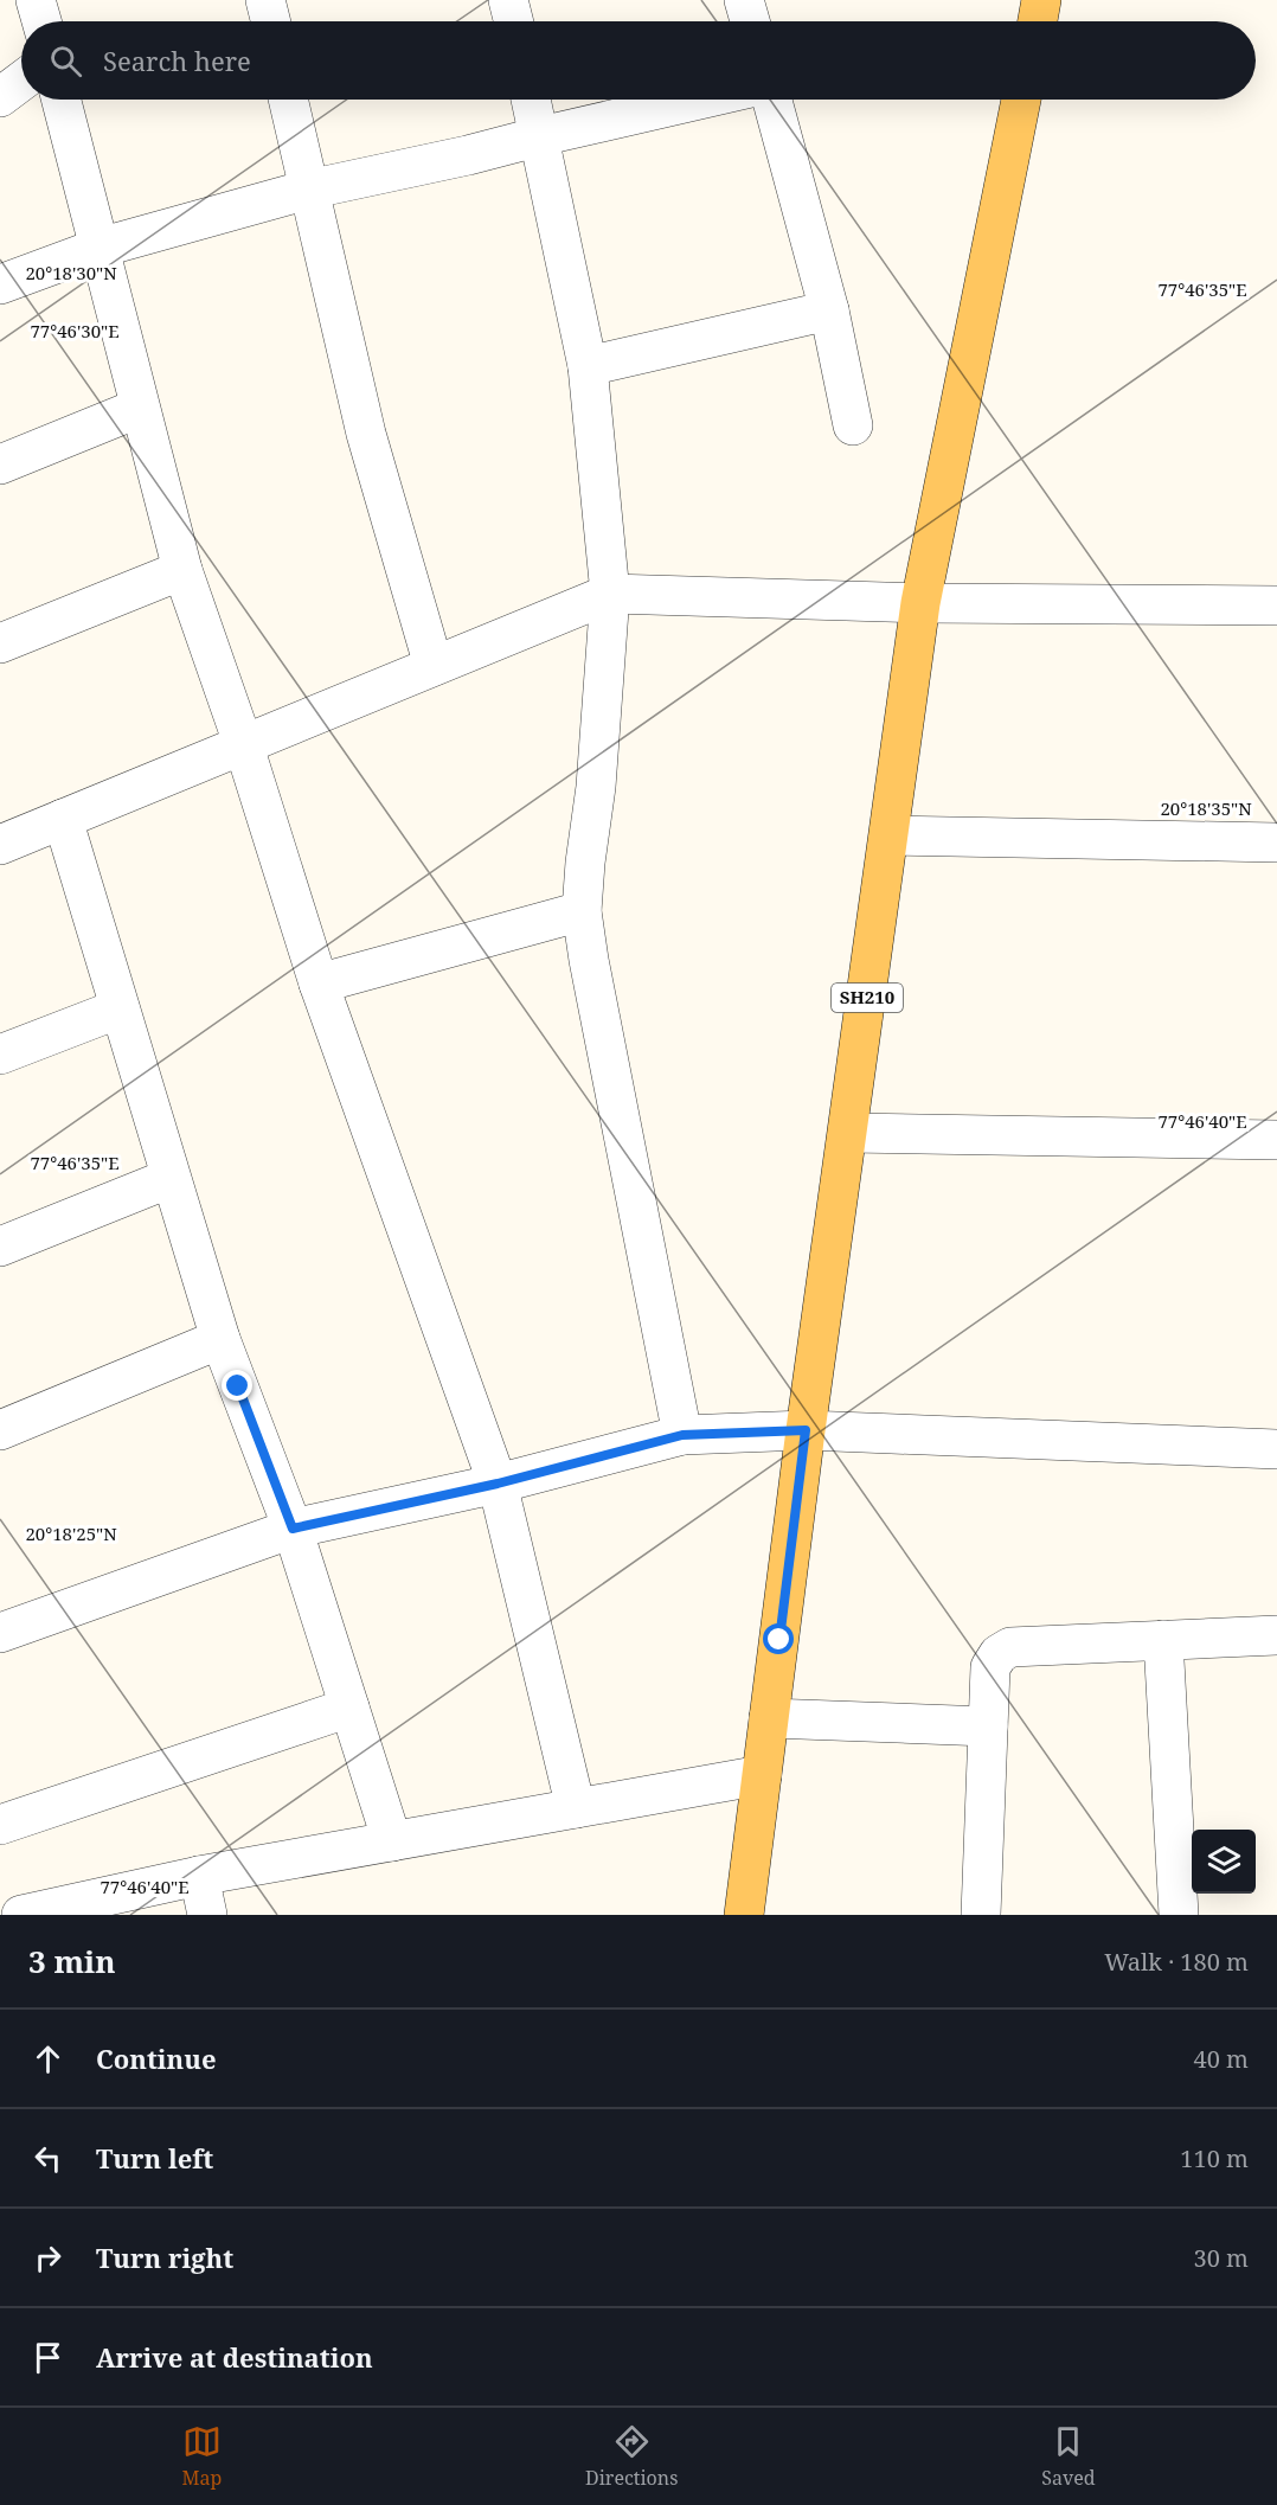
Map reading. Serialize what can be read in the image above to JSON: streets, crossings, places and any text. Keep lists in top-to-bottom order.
{
  "streets": {
    "main road": ["SH210"]
  },
  "page": {
    "search": "Search here",
    "heading": ["3 min", "Walk · 180 m"],
    "list": [
      ["Continue", "40 m"],
      ["Turn left", "110 m"],
      ["Turn right", "30 m"],
      "Arrive at destination"
    ],
    "nav": ["Map", "Directions", "Saved"]
  },
  "coordinates": [
    "20°18'30\"N",
    "77°46'35\"E",
    "77°46'30\"E",
    "20°18'35\"N",
    "77°46'40\"E",
    "20°18'25\"N"
  ]
}
